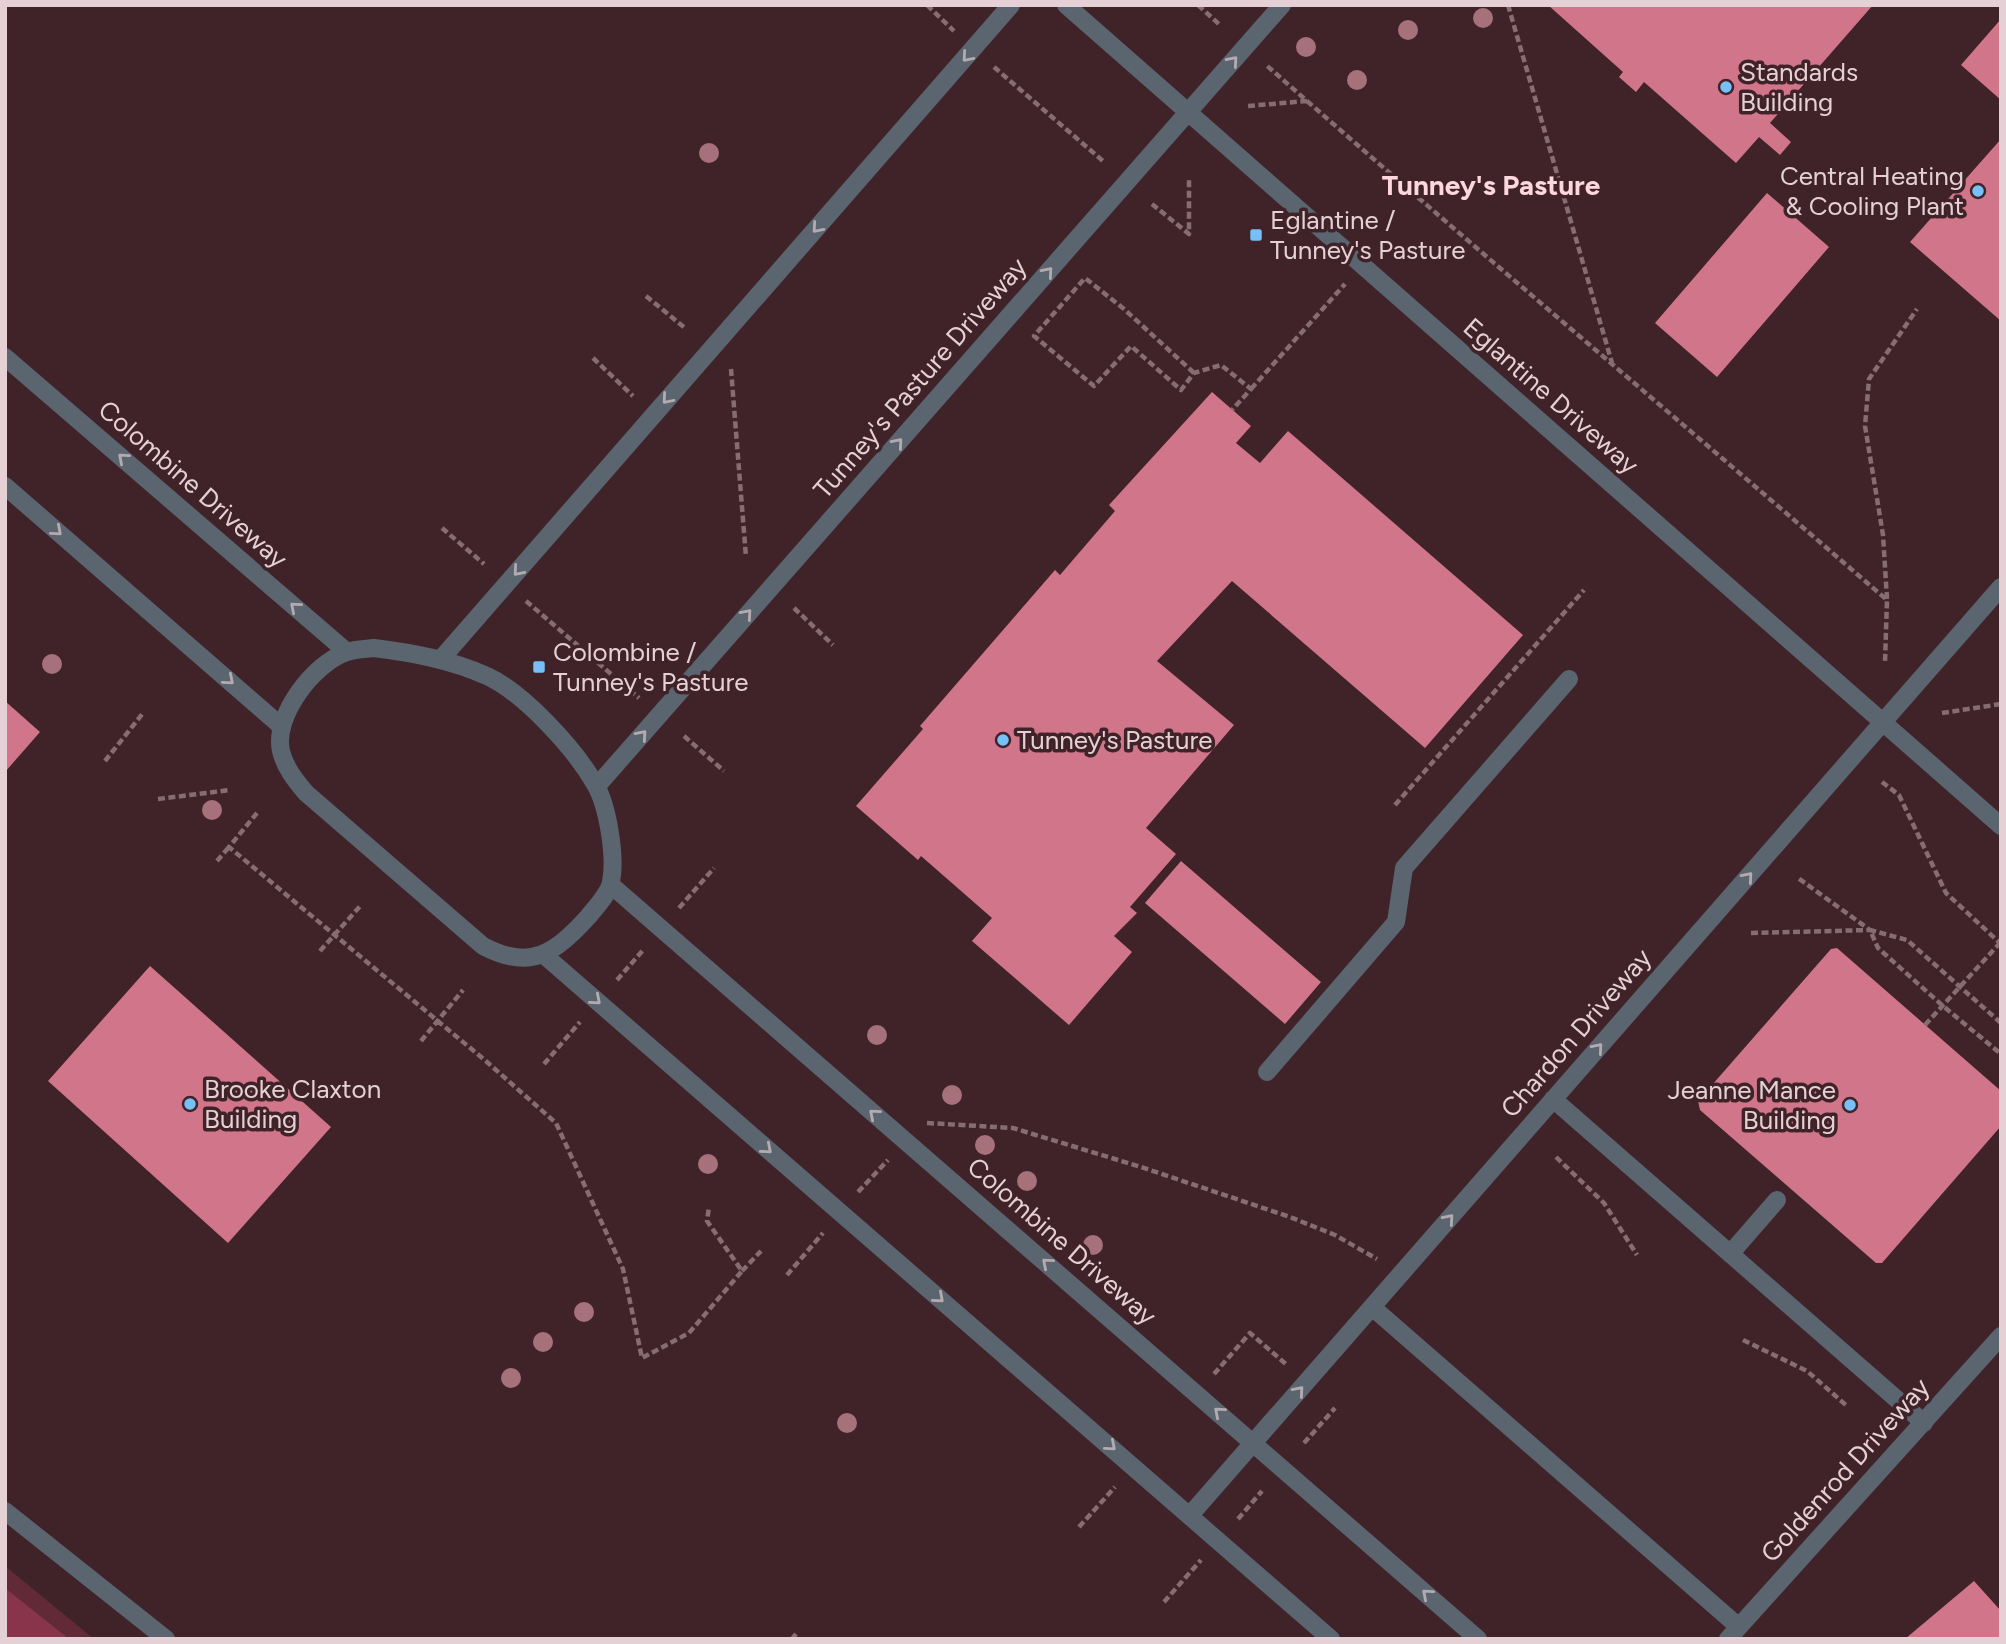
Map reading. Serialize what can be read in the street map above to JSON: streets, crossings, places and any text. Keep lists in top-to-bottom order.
{
  "streets": {
    "street": [
      "Tunney's Pasture Driveway",
      "Eglantine Driveway",
      "Colombine Driveway",
      "Chardon Driveway",
      "Goldenrod Driveway"
    ]
  },
  "crossings": [
    ["Tunney's Pasture Driveway", "Eglantine Driveway"],
    ["Eglantine Driveway", "Chardon Driveway"],
    ["Colombine Driveway", "Chardon Driveway"]
  ],
  "one_way": ["Tunney's Pasture Driveway", "Chardon Driveway"],
  "districts": ["Tunney's Pasture"],
  "places": {
    "other": [
      "Standards Building",
      "Central Heating & Cooling Plant",
      "Tunney's Pasture",
      "Brooke Claxton Building",
      "Jeanne Mance Building"
    ],
    "transit": ["Eglantine / Tunney's Pasture", "Colombine / Tunney's Pasture"]
  }
}
